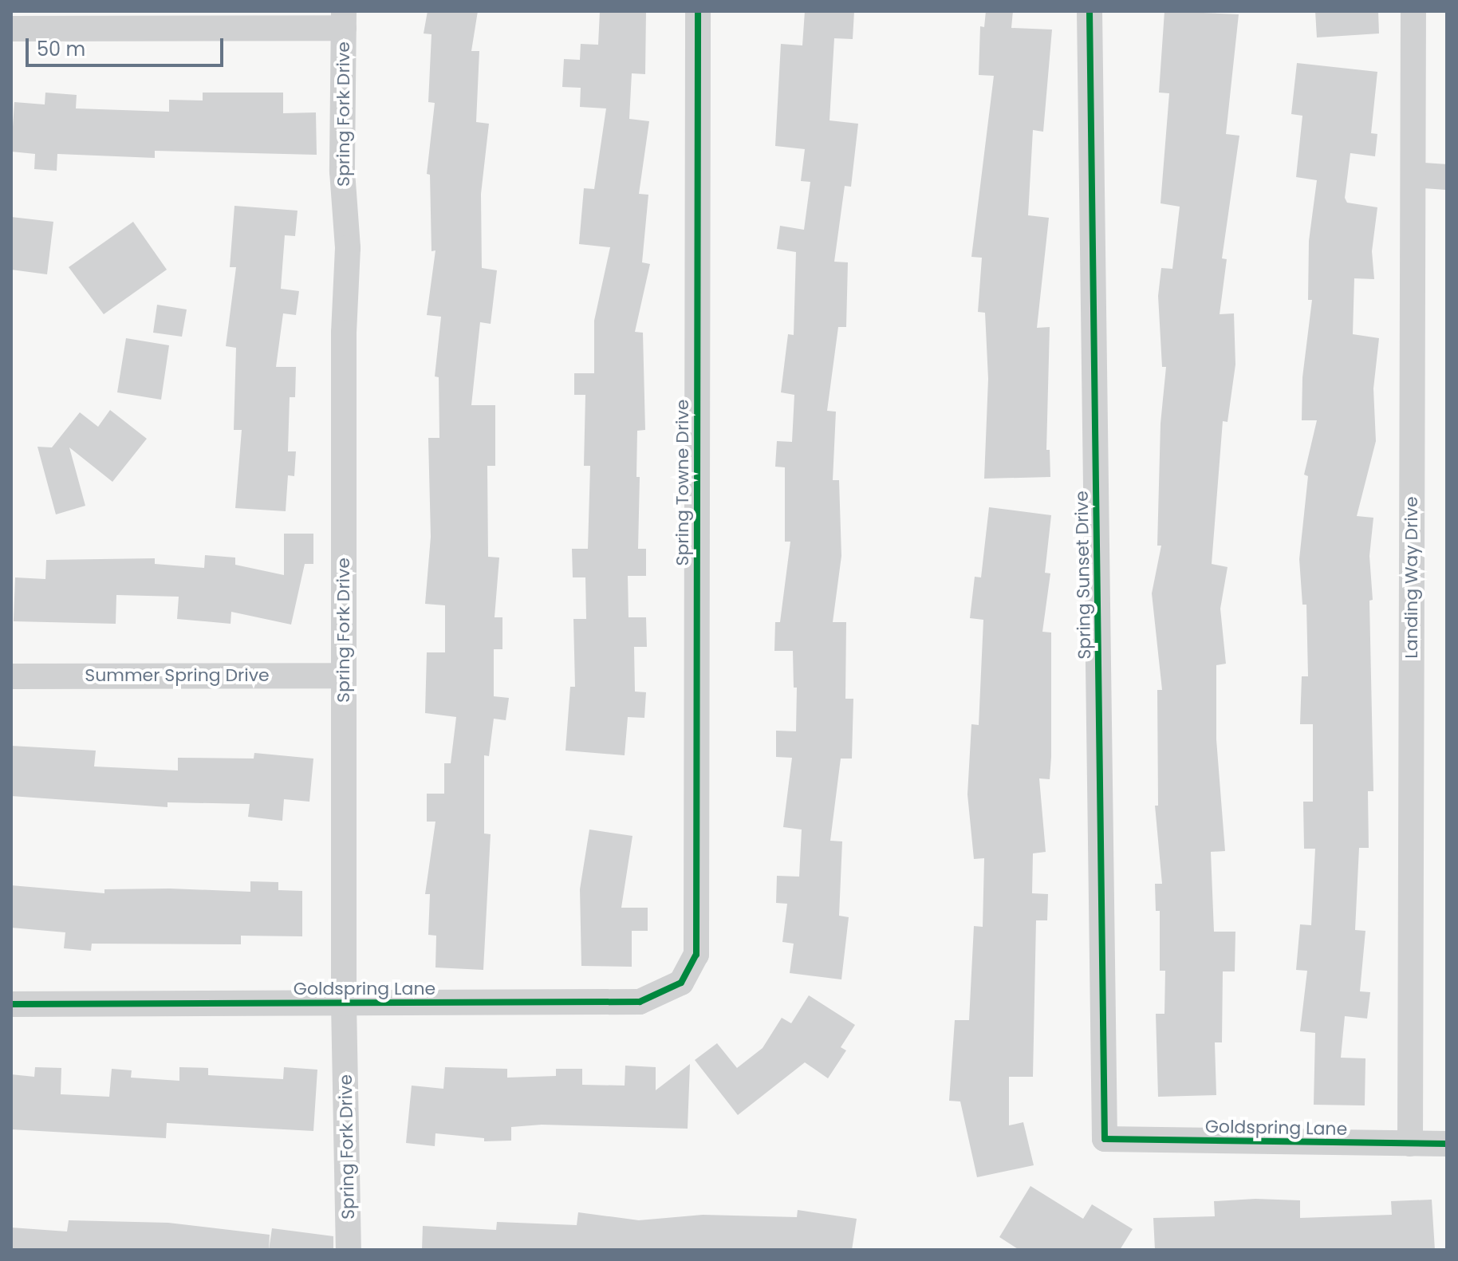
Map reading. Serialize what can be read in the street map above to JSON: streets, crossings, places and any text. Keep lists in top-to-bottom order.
{
  "streets": {
    "street": [
      "Spring Fork Drive",
      "Spring Towne Drive",
      "Spring Sunset Drive",
      "Landing Way Drive",
      "Summer Spring Drive",
      "Goldspring Lane"
    ]
  },
  "crossings": [
    ["Spring Fork Drive", "Summer Spring Drive"],
    ["Spring Fork Drive", "Goldspring Lane"],
    ["Spring Towne Drive", "Goldspring Lane"],
    ["Spring Sunset Drive", "Goldspring Lane"],
    ["Landing Way Drive", "Goldspring Lane"]
  ],
  "scale_bar": "50 m"
}
